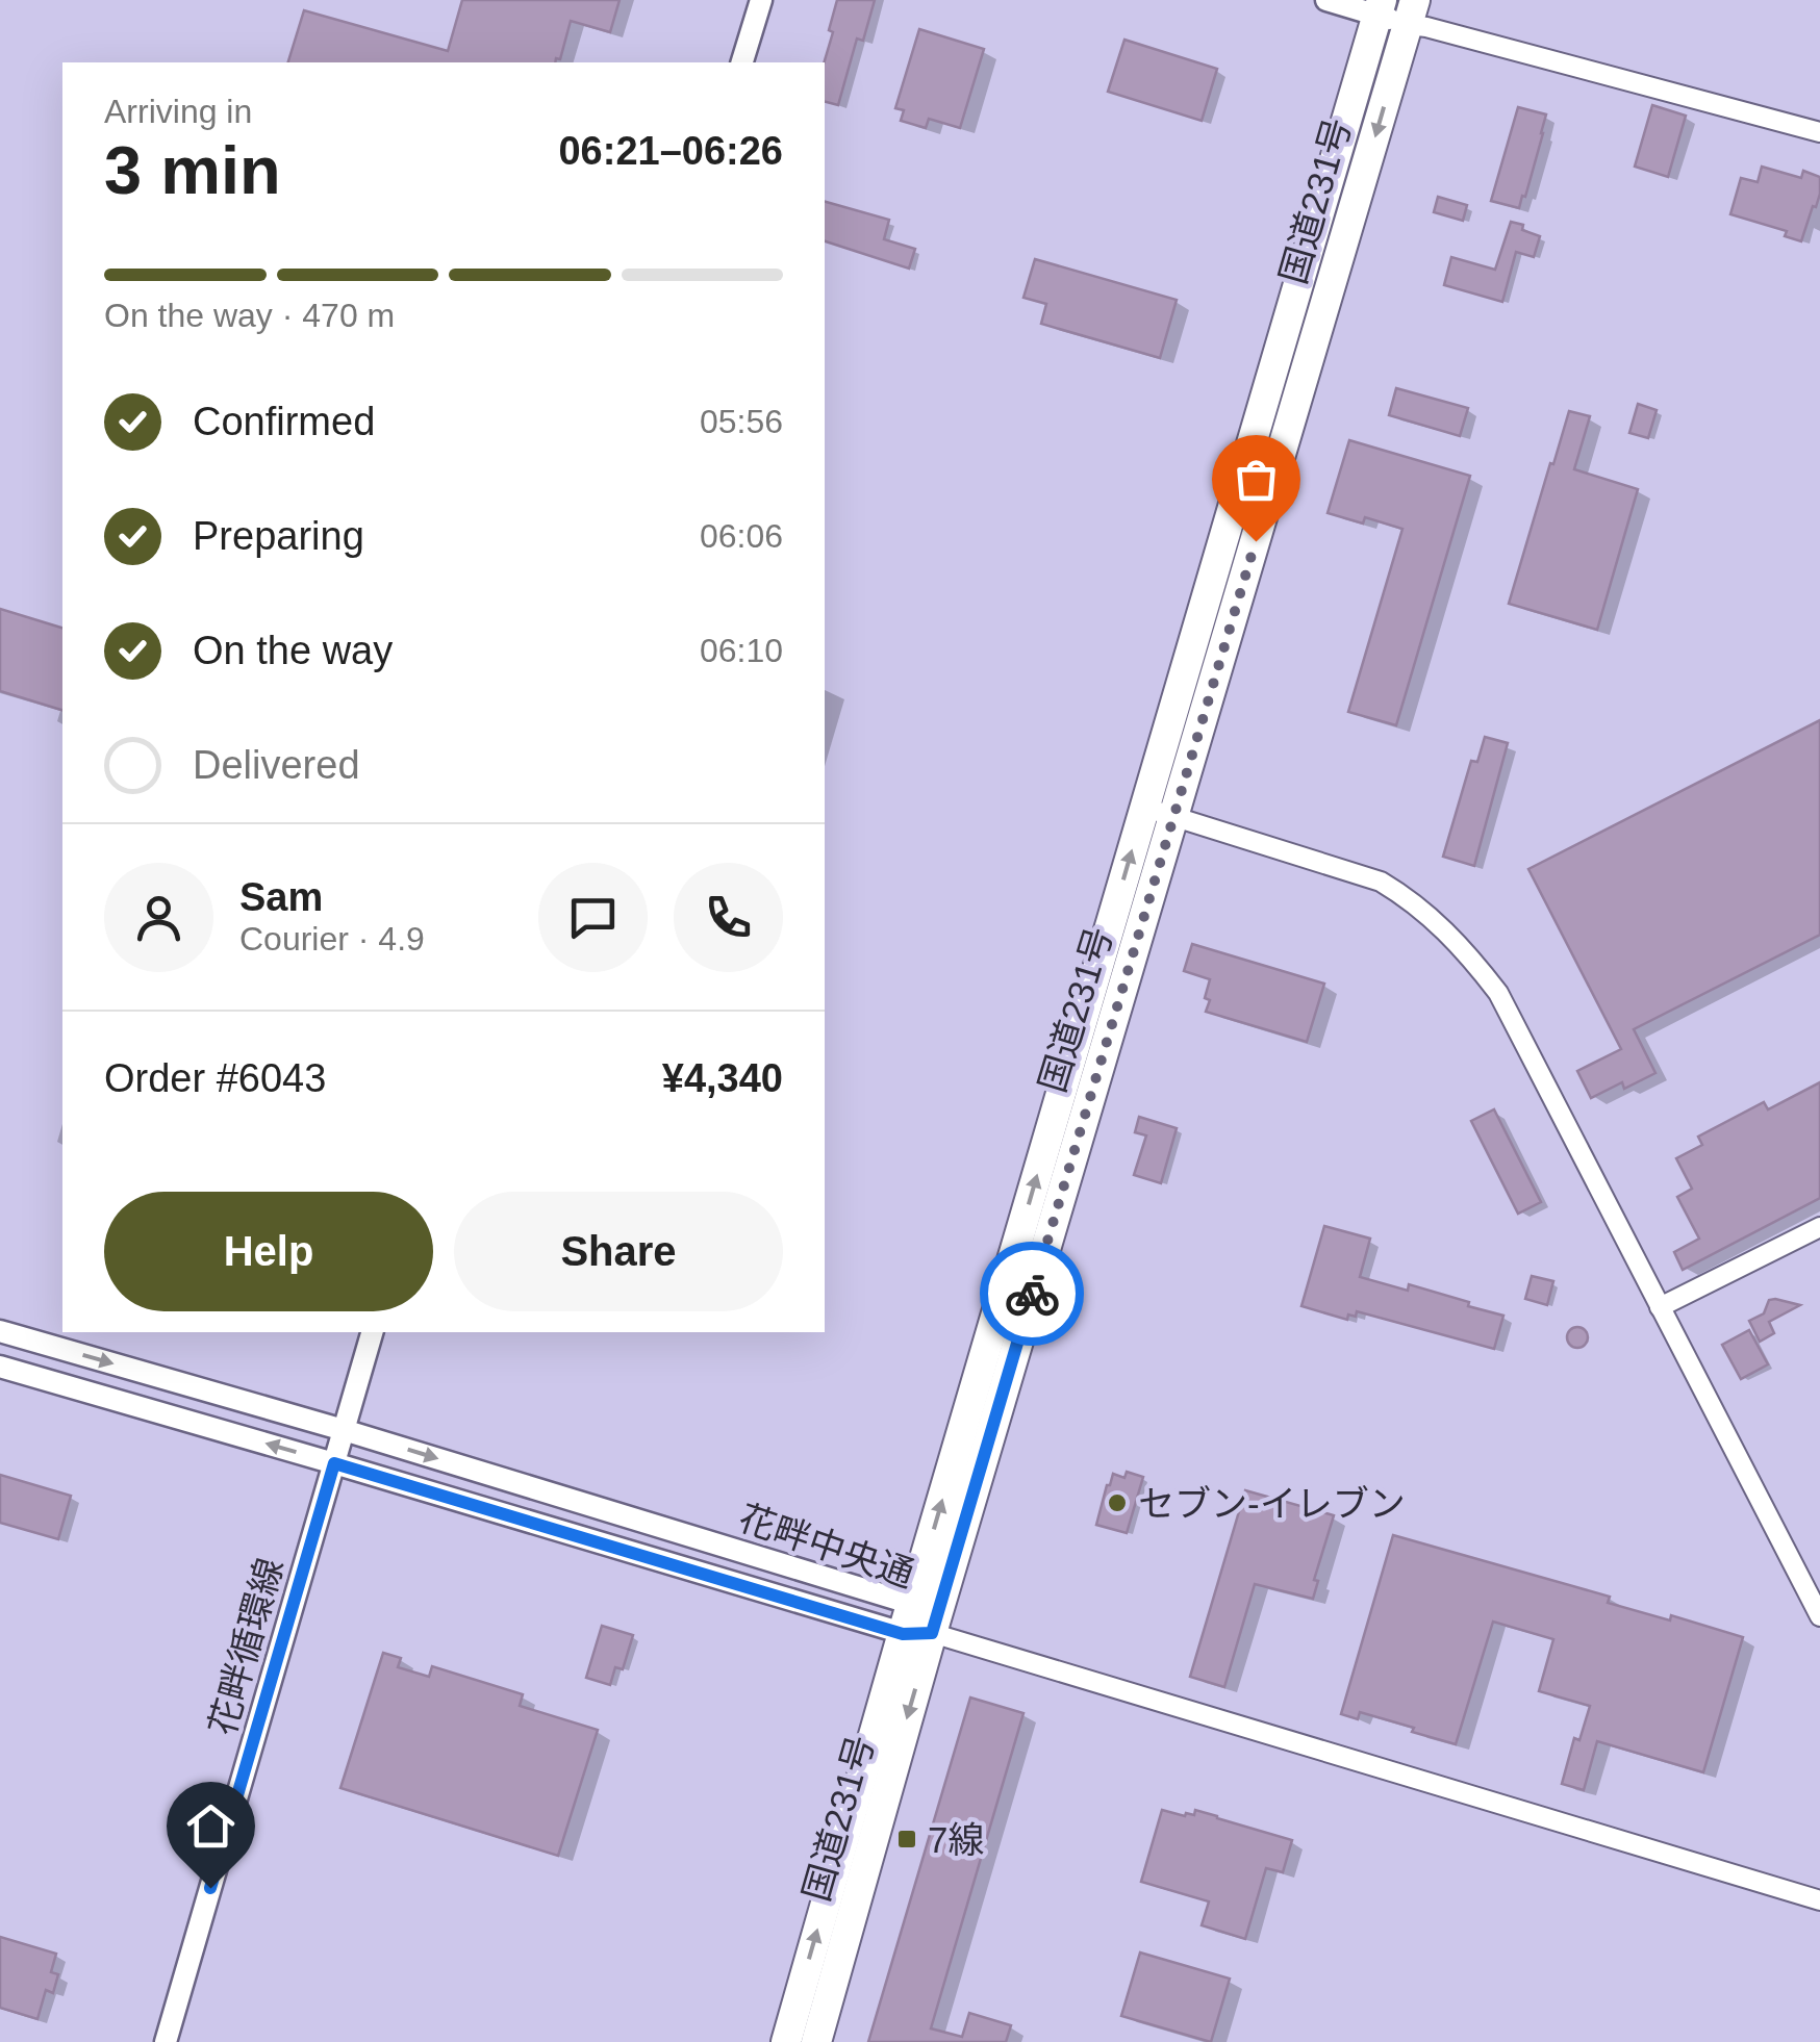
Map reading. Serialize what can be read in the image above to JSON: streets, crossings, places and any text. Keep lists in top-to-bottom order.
{
  "streets": {
    "highway": ["国道231号"],
    "street": ["花畔中央通", "花畔循環線"]
  },
  "crossings": [
    ["国道231号", "花畔中央通"],
    ["花畔中央通", "花畔循環線"]
  ],
  "places": {
    "other": ["セブン-イレブン"],
    "transit": ["7線"]
  },
  "page": {
    "heading": ["3 min", "Arriving in", "06:21–06:26"],
    "panel": [
      "Sam",
      "Courier · 4.9",
      "Order #6043",
      "¥4,340"
    ],
    "bar": "On the way · 470 m",
    "list": [
      ["Confirmed", "05:56"],
      ["Preparing", "06:06"],
      ["On the way", "06:10"],
      "Delivered"
    ],
    "buttons": ["Help", "Share"]
  }
}
